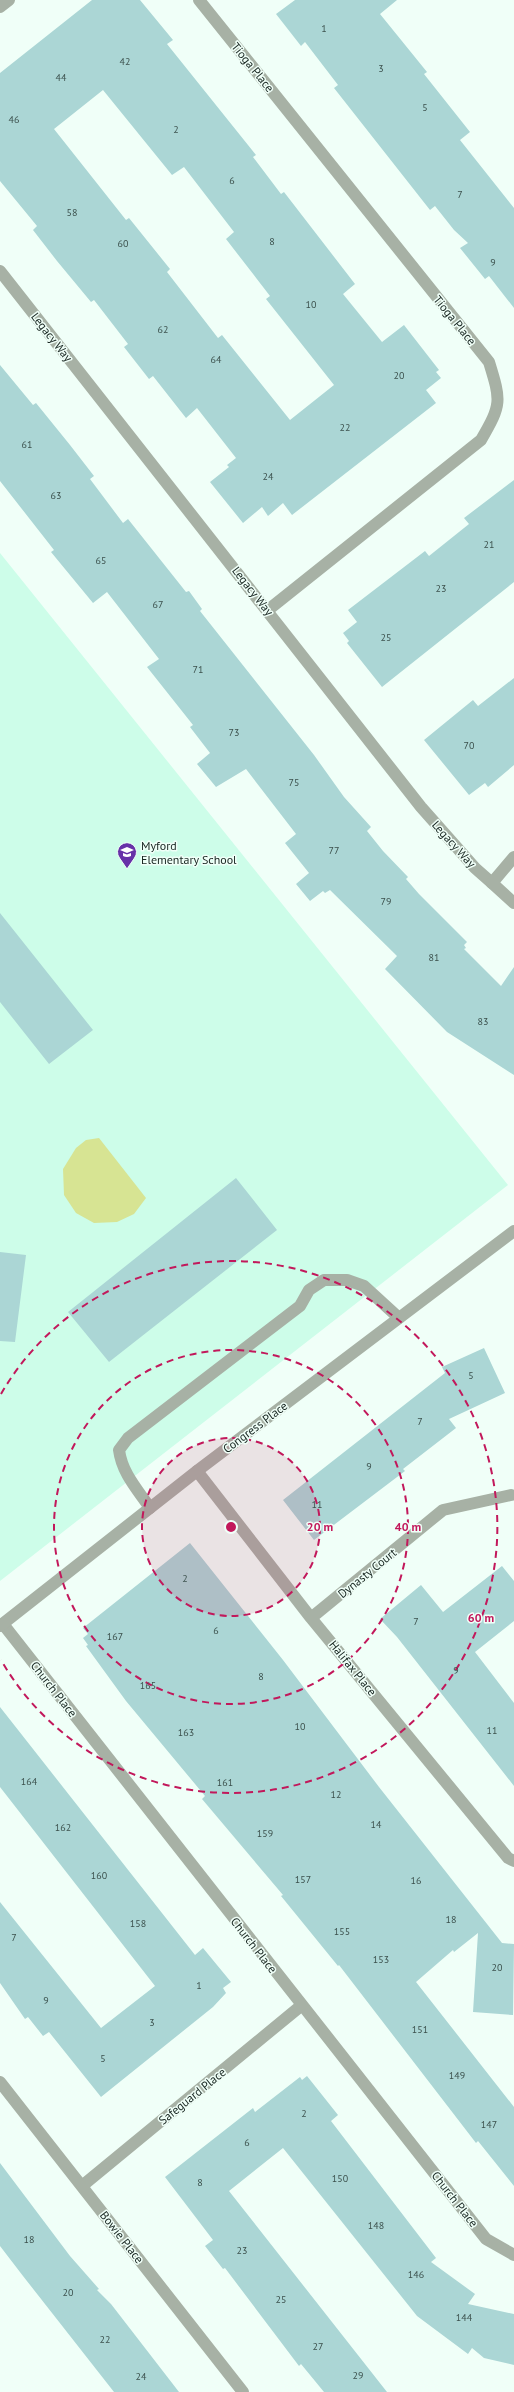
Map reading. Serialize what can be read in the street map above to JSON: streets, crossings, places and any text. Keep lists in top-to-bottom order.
{
  "streets": {
    "street": [
      "Tioga Place",
      "Legacy Way",
      "Congress Place",
      "Dynasty Court",
      "Halifax Place",
      "Church Place",
      "Safeguard Place",
      "Bowie Place"
    ]
  },
  "crossings": [
    ["Tioga Place", "Legacy Way"],
    ["Congress Place", "Halifax Place"],
    ["Congress Place", "Church Place"],
    ["Dynasty Court", "Halifax Place"],
    ["Church Place", "Safeguard Place"],
    ["Safeguard Place", "Bowie Place"]
  ],
  "places": {
    "school or university": ["Myford Elementary School"]
  },
  "house_numbers": [
    "1",
    "42",
    "3",
    "44",
    "5",
    "46",
    "2",
    "6",
    "7",
    "58",
    "8",
    "60",
    "9",
    "10",
    "62",
    "64",
    "20",
    "22",
    "61",
    "24",
    "63",
    "21",
    "65",
    "23",
    "67",
    "25",
    "71",
    "73",
    "70",
    "75",
    "77",
    "79",
    "81",
    "83",
    "5",
    "7",
    "9",
    "11",
    "2",
    "7",
    "6",
    "167",
    "9",
    "8",
    "165",
    "10",
    "11",
    "163",
    "164",
    "161",
    "12",
    "14",
    "162",
    "159",
    "160",
    "157",
    "16",
    "18",
    "158",
    "155",
    "7",
    "153",
    "20",
    "1",
    "9",
    "3",
    "151",
    "5",
    "149",
    "2",
    "147",
    "6",
    "150",
    "8",
    "148",
    "18",
    "23",
    "146",
    "20",
    "25",
    "144",
    "22",
    "27",
    "29",
    "24"
  ],
  "rings": ["20 m", "40 m", "60 m"]
}
